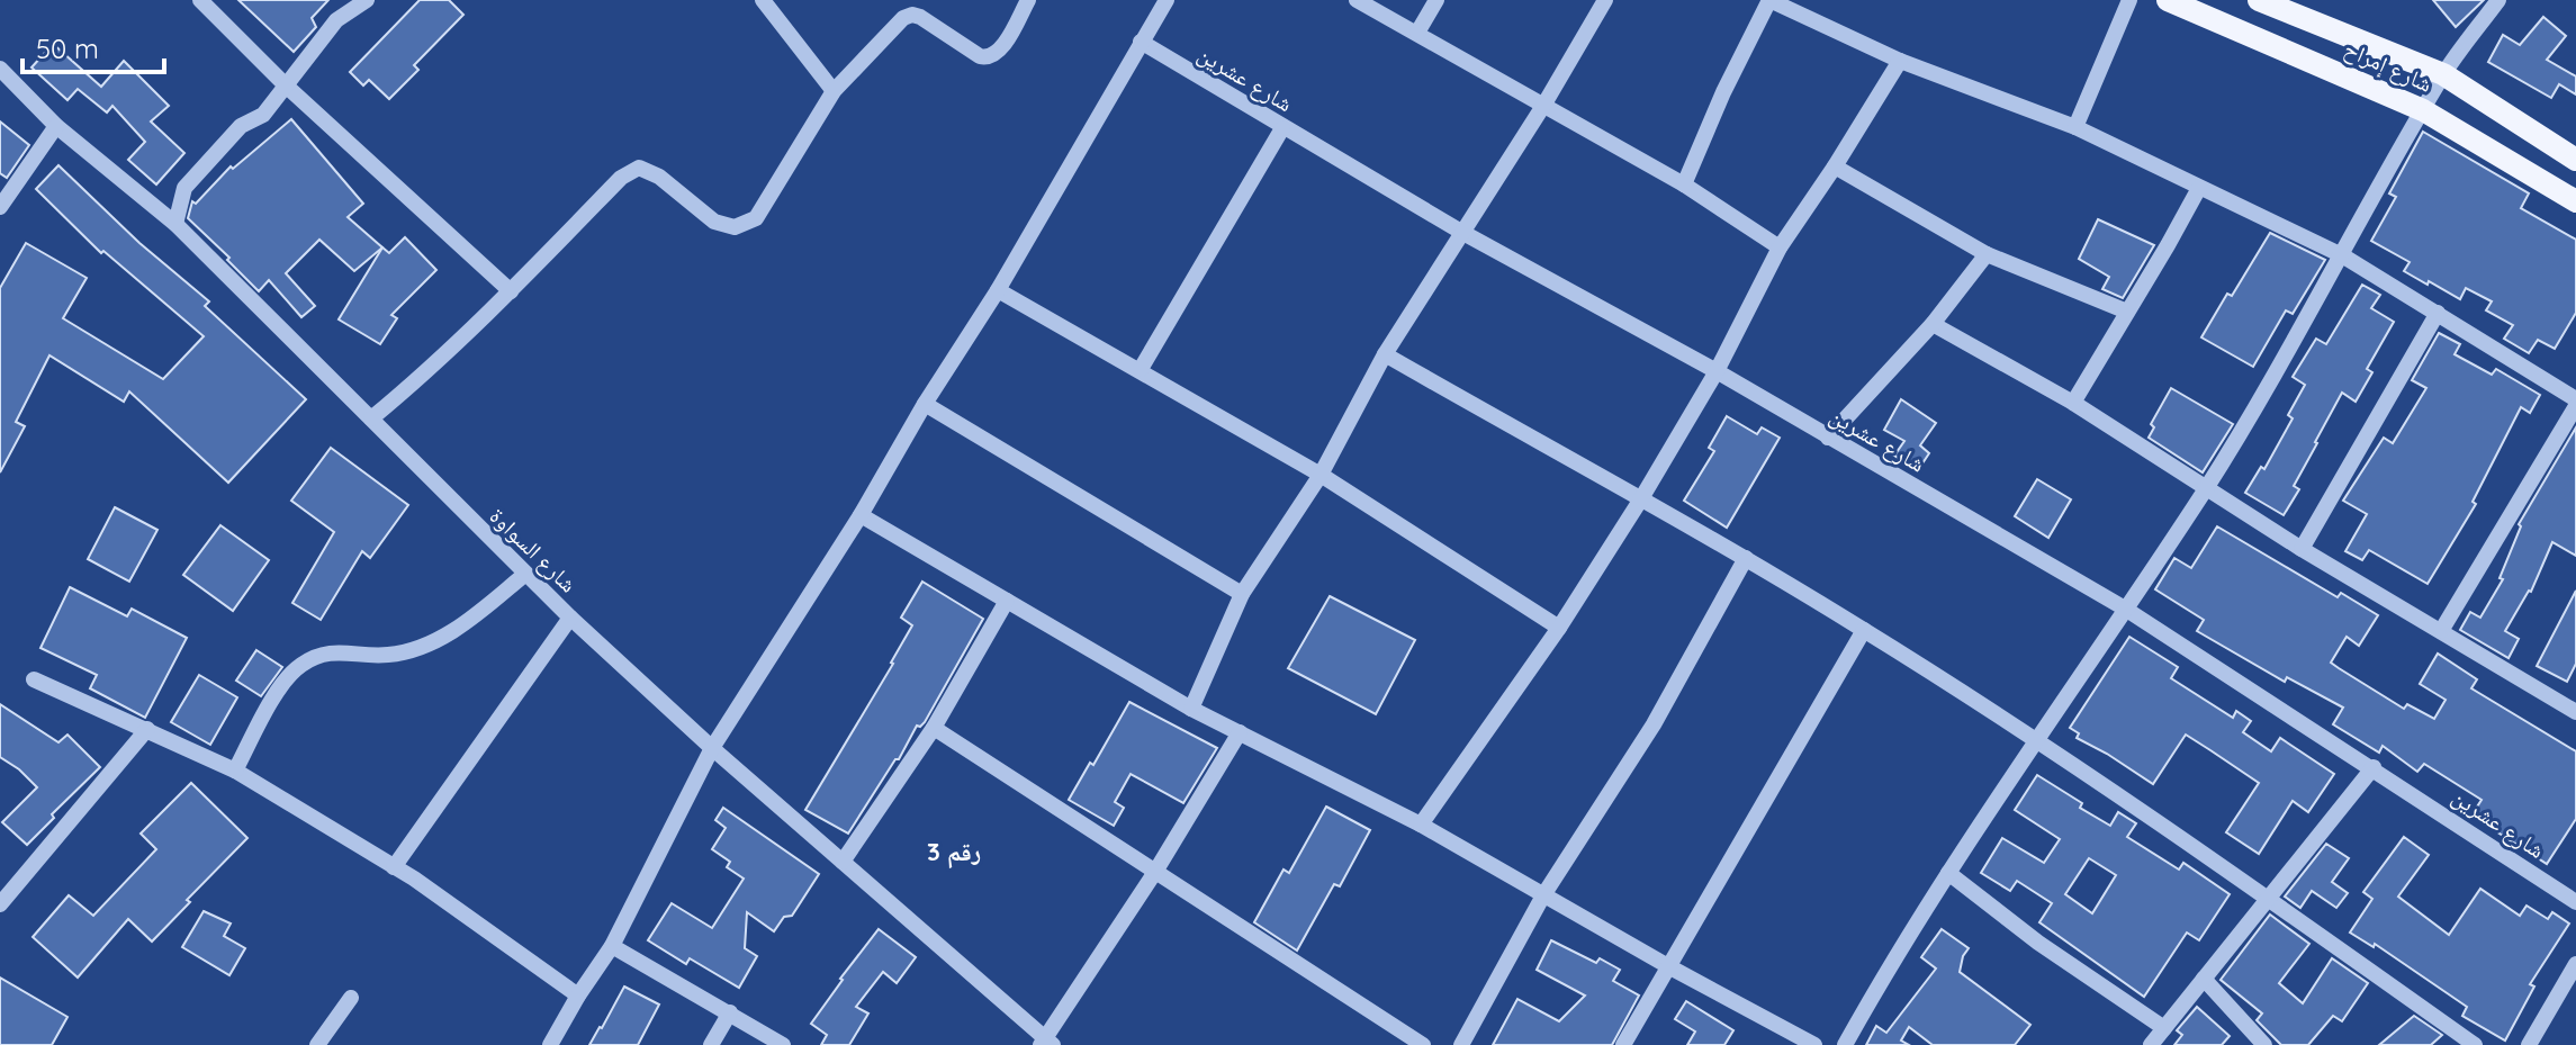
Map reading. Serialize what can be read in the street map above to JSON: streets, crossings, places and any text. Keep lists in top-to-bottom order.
{
  "streets": {
    "main road": ["شارع إمراح"],
    "street": ["شارع عشرين", "شارع السواوة"]
  },
  "districts": ["رقم 3"],
  "scale_bar": "50 m"
}
